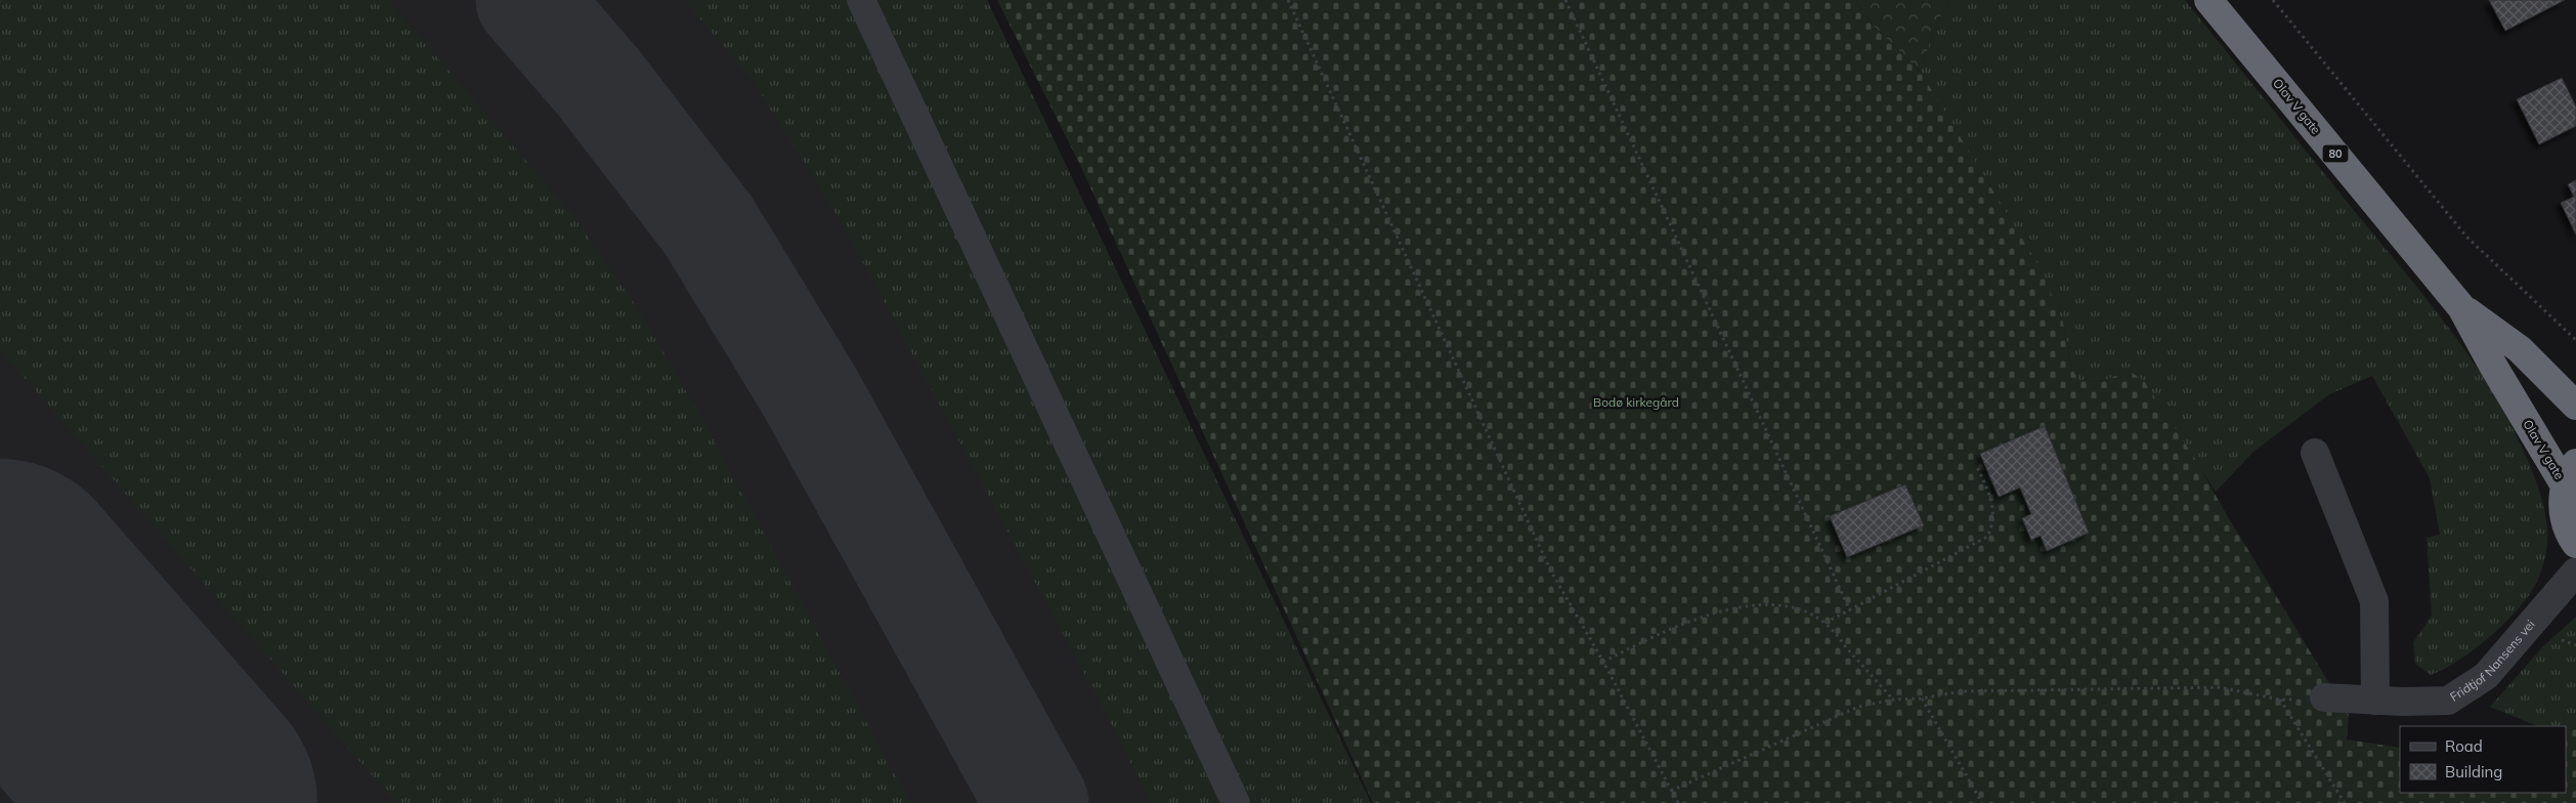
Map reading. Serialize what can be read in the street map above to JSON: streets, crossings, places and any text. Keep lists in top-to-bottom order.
{
  "streets": {
    "highway": ["Olav V gate", "80"],
    "lane": ["Fridtjof Nansens vei"]
  },
  "parks": ["Bodø kirkegård"],
  "legend": ["Road", "Building"]
}
